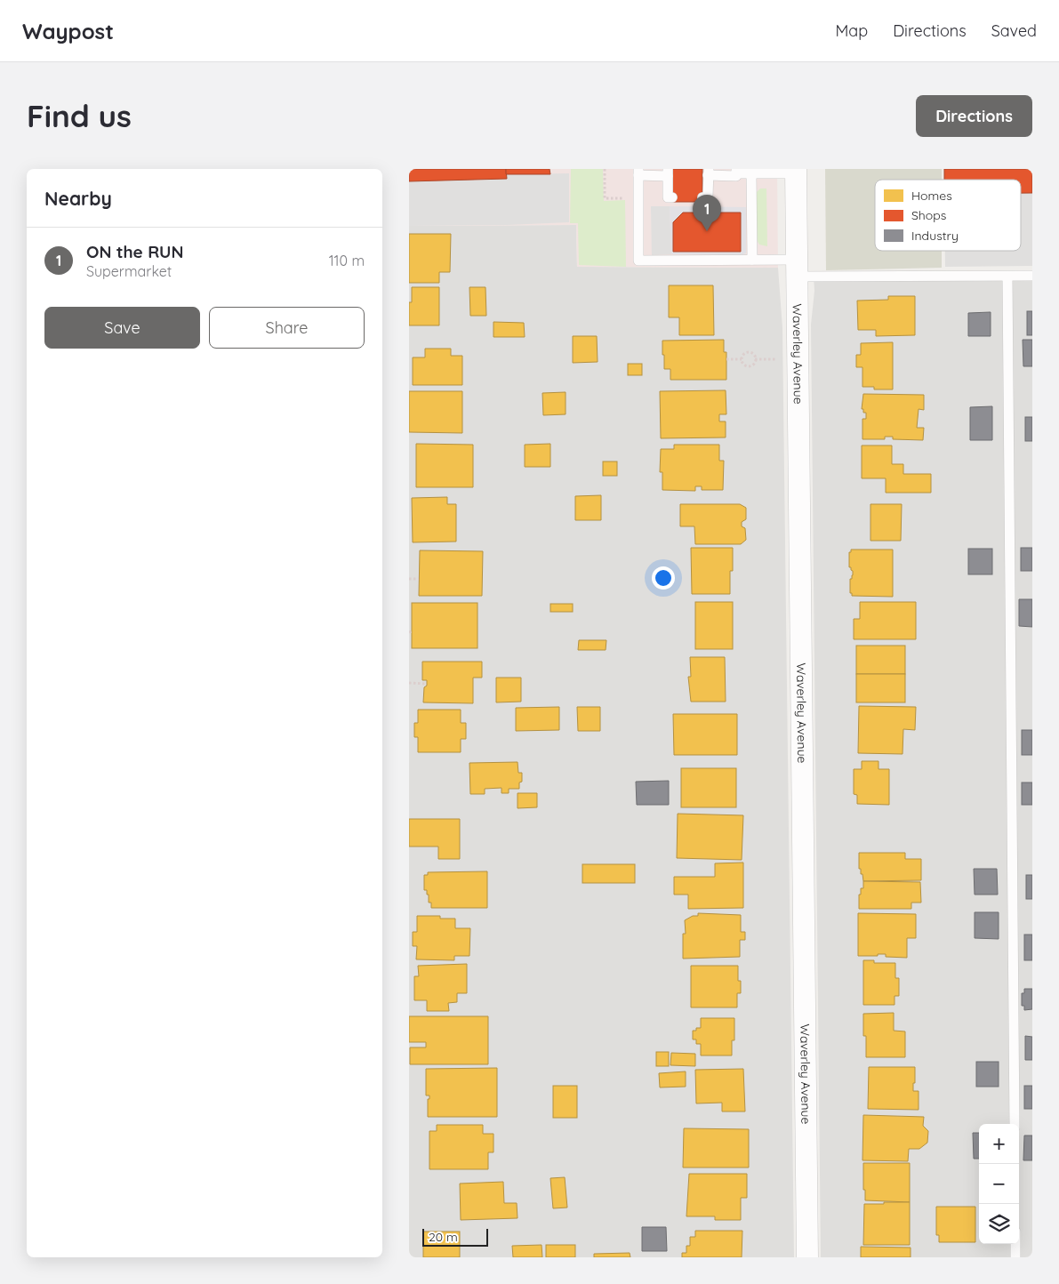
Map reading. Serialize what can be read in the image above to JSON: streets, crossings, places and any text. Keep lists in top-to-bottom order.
{
  "streets": {
    "street": ["Waverley Avenue"]
  },
  "legend": ["Homes", "Shops", "Industry"],
  "scale_bar": "20 m",
  "page": {
    "header": "Waypost",
    "nav": ["Map", "Directions", "Saved"],
    "buttons": [
      "Directions",
      ["Save", "Share"]
    ],
    "title": "Find us",
    "heading": "Nearby",
    "pins": "1",
    "list": [
      {
        "mark": "1",
        "name": "ON the RUN",
        "note": "Supermarket",
        "value": "110 m"
      }
    ],
    "map_buttons": ["+", "−"],
    "scale": "20 m"
  }
}
